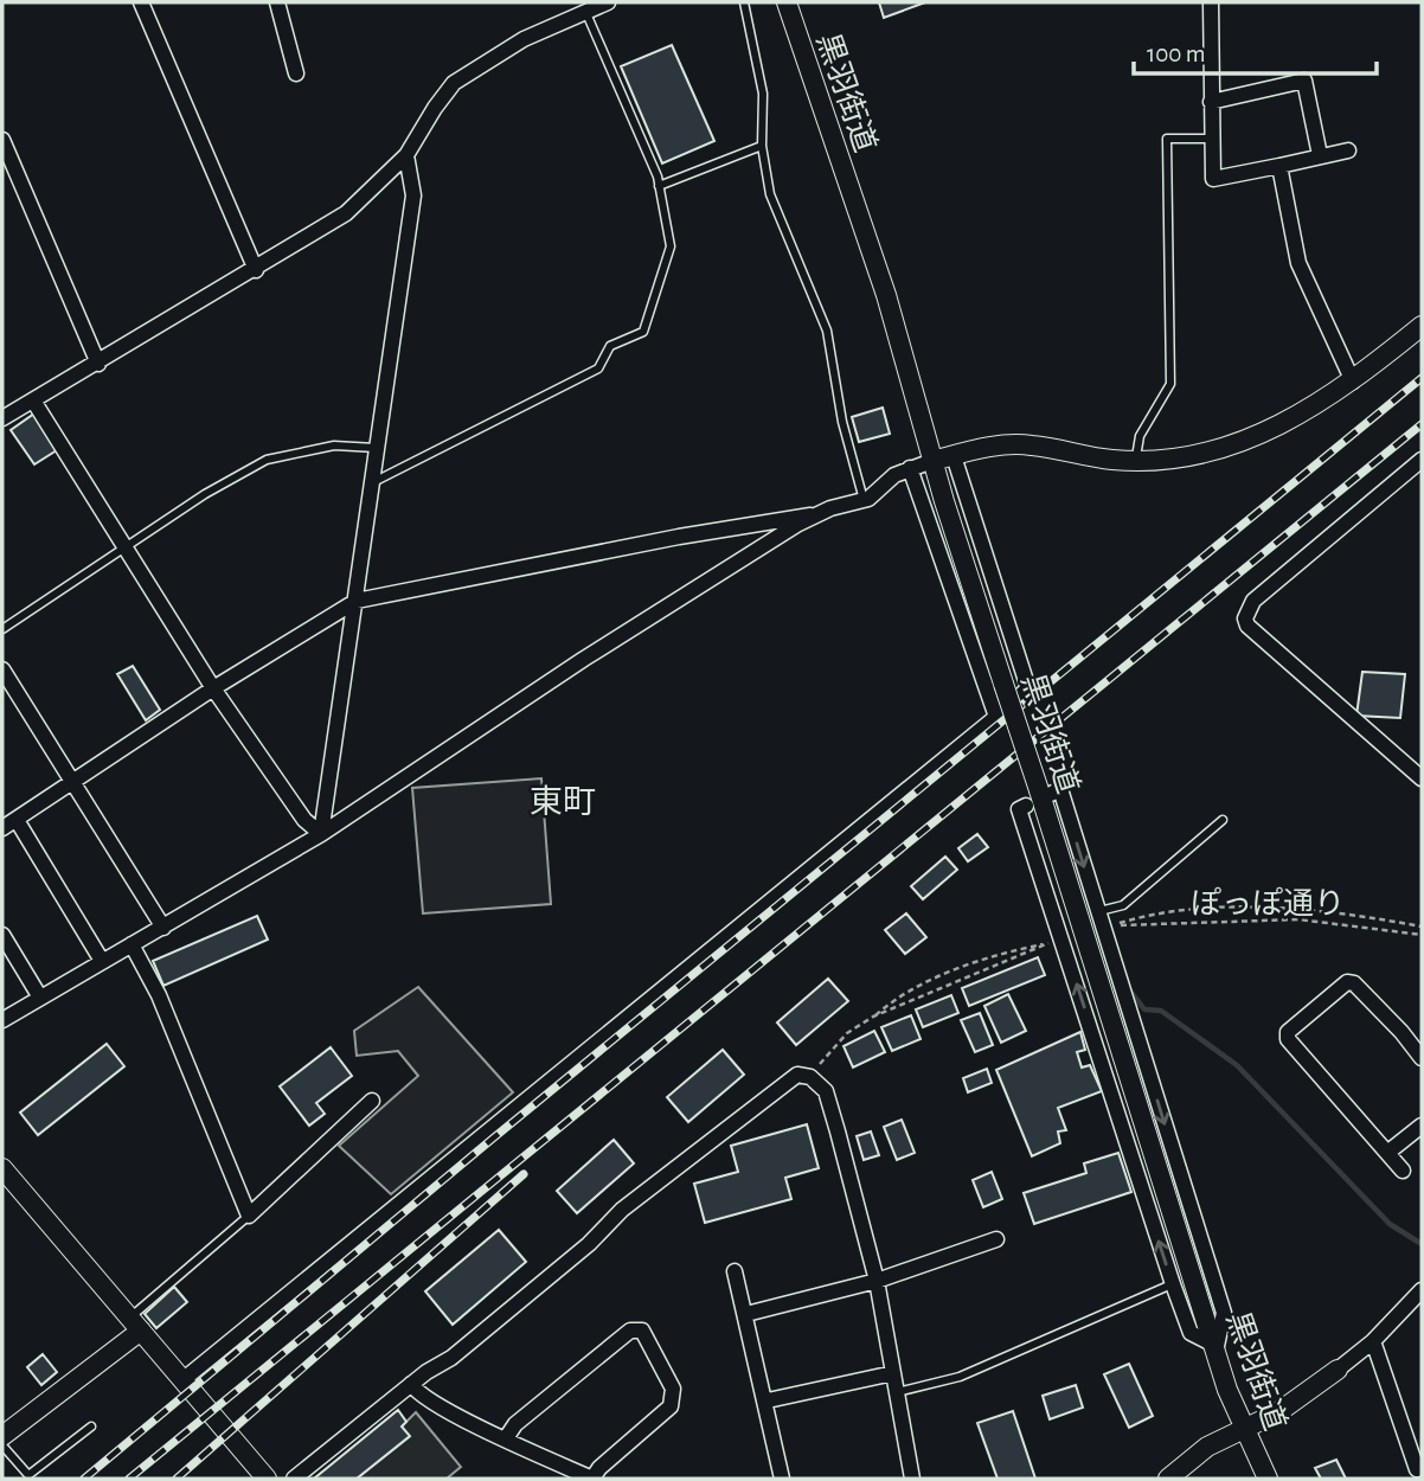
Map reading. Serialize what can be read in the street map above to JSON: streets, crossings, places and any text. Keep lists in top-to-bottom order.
{
  "streets": {
    "street": ["黒羽街道"],
    "path": ["ぽっぽ通り"]
  },
  "districts": ["東町"],
  "scale_bar": "100 m"
}
